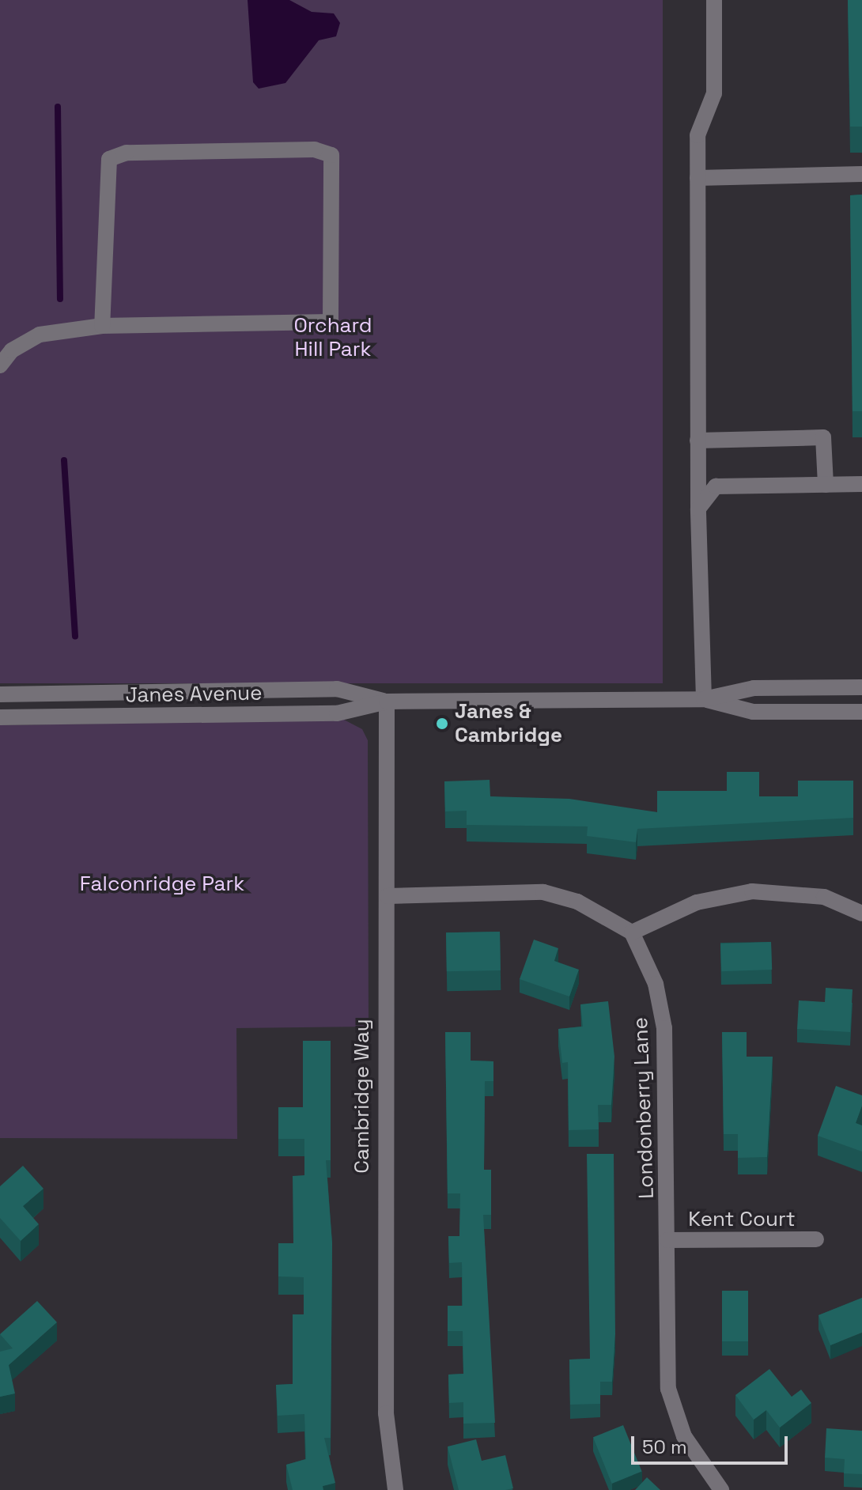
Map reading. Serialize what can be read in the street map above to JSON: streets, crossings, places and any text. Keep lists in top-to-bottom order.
{
  "streets": {
    "street": [
      "Janes Avenue",
      "Cambridge Way",
      "Londonberry Lane",
      "Kent Court"
    ]
  },
  "crossings": [
    ["Janes Avenue", "Cambridge Way"],
    ["Londonberry Lane", "Kent Court"]
  ],
  "parks": ["Orchard Hill Park", "Falconridge Park"],
  "places": ["Janes & Cambridge"],
  "scale_bar": "50 m"
}
